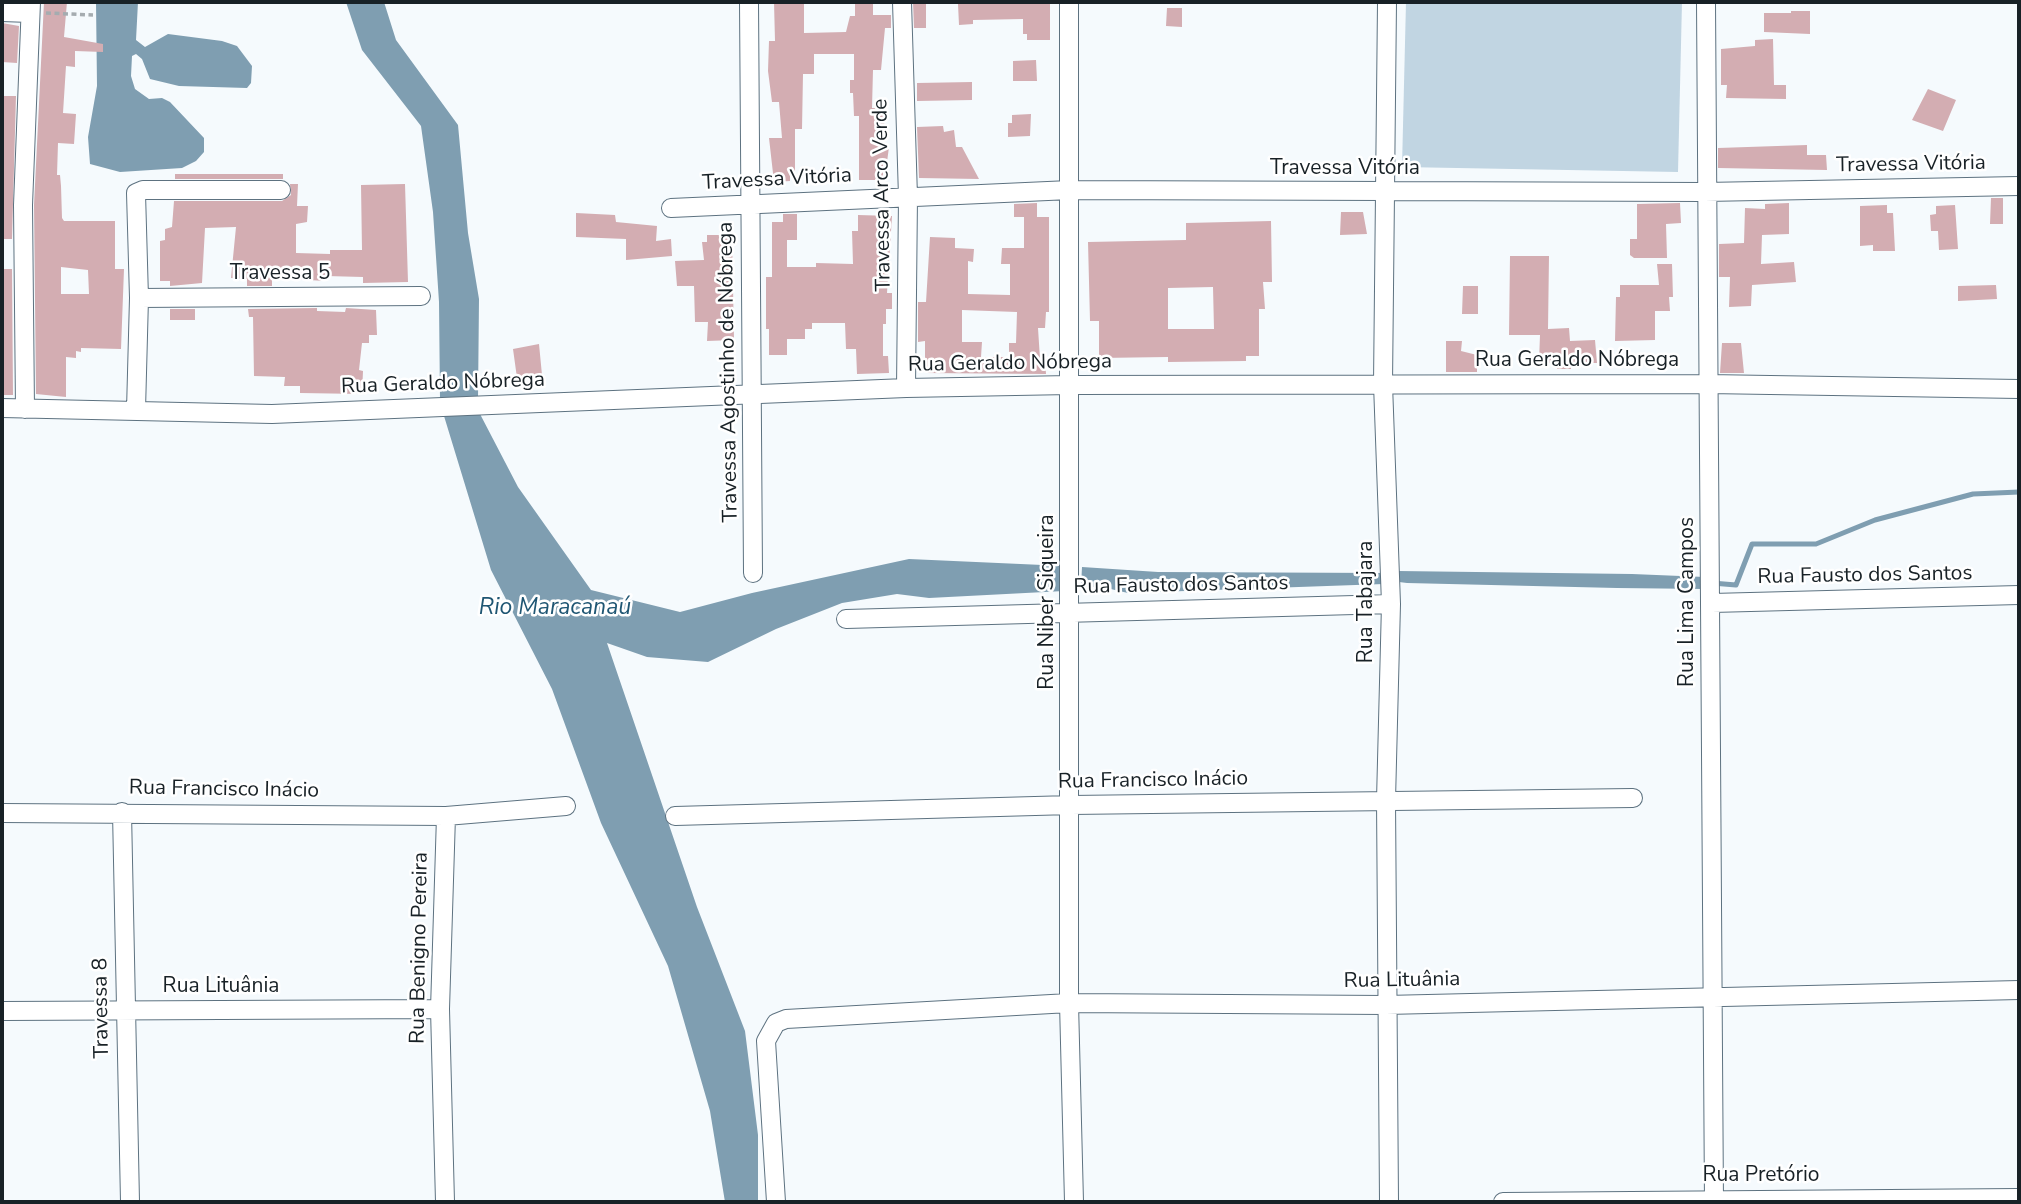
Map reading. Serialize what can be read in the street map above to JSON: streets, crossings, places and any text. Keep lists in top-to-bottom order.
{
  "streets": {
    "street": [
      "Travessa Vitória",
      "Travessa Arco Verde",
      "Travessa 5",
      "Rua Geraldo Nóbrega",
      "Travessa Agostinho de Nóbrega",
      "Rua Fausto dos Santos",
      "Rua Niber Siqueira",
      "Rua Tabajara",
      "Rua Lima Campos",
      "Rua Francisco Inácio",
      "Rua Benigno Pereira",
      "Rua Lituânia",
      "Travessa 8",
      "Rua Pretório"
    ]
  },
  "crossings": [
    ["Travessa Vitória", "Travessa Arco Verde"],
    ["Travessa Vitória", "Travessa Agostinho de Nóbrega"],
    ["Travessa Vitória", "Rua Niber Siqueira"],
    ["Travessa Vitória", "Rua Tabajara"],
    ["Travessa Vitória", "Rua Lima Campos"],
    ["Travessa Arco Verde", "Rua Geraldo Nóbrega"],
    ["Rua Geraldo Nóbrega", "Travessa Agostinho de Nóbrega"],
    ["Rua Geraldo Nóbrega", "Rua Niber Siqueira"],
    ["Rua Geraldo Nóbrega", "Rua Tabajara"],
    ["Rua Geraldo Nóbrega", "Rua Lima Campos"],
    ["Rua Fausto dos Santos", "Rua Niber Siqueira"],
    ["Rua Fausto dos Santos", "Rua Tabajara"],
    ["Rua Fausto dos Santos", "Rua Lima Campos"],
    ["Rua Niber Siqueira", "Rua Francisco Inácio"],
    ["Rua Niber Siqueira", "Rua Lituânia"],
    ["Rua Tabajara", "Rua Francisco Inácio"],
    ["Rua Tabajara", "Rua Lituânia"],
    ["Rua Lima Campos", "Rua Lituânia"],
    ["Rua Lima Campos", "Rua Pretório"],
    ["Rua Francisco Inácio", "Rua Benigno Pereira"],
    ["Rua Francisco Inácio", "Travessa 8"],
    ["Rua Benigno Pereira", "Rua Lituânia"],
    ["Rua Lituânia", "Travessa 8"]
  ],
  "water": ["Rio Maracanaú"]
}
